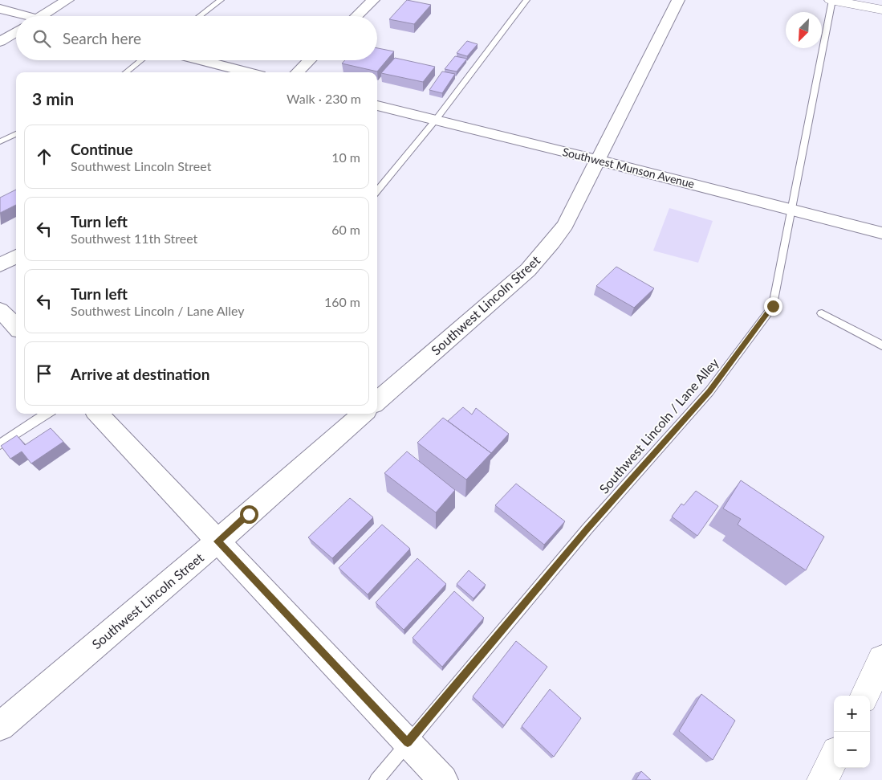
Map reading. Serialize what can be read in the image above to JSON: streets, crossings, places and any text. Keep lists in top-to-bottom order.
{
  "streets": {
    "street": ["Southwest Munson Avenue", "Southwest Lincoln Street"],
    "lane": ["Southwest Lincoln / Lane Alley"]
  },
  "crossings": [
    ["Southwest Munson Avenue", "Southwest Lincoln Street"],
    ["Southwest Munson Avenue", "Southwest Lincoln / Lane Alley"]
  ],
  "north": "bottom left",
  "page": {
    "search": "Search here",
    "heading": ["3 min", "Walk · 230 m"],
    "list": [
      ["Continue", "Southwest Lincoln Street", "10 m"],
      ["Turn left", "Southwest 11th Street", "60 m"],
      ["Turn left", "Southwest Lincoln / Lane Alley", "160 m"],
      "Arrive at destination"
    ],
    "map_buttons": ["+", "−"]
  }
}
